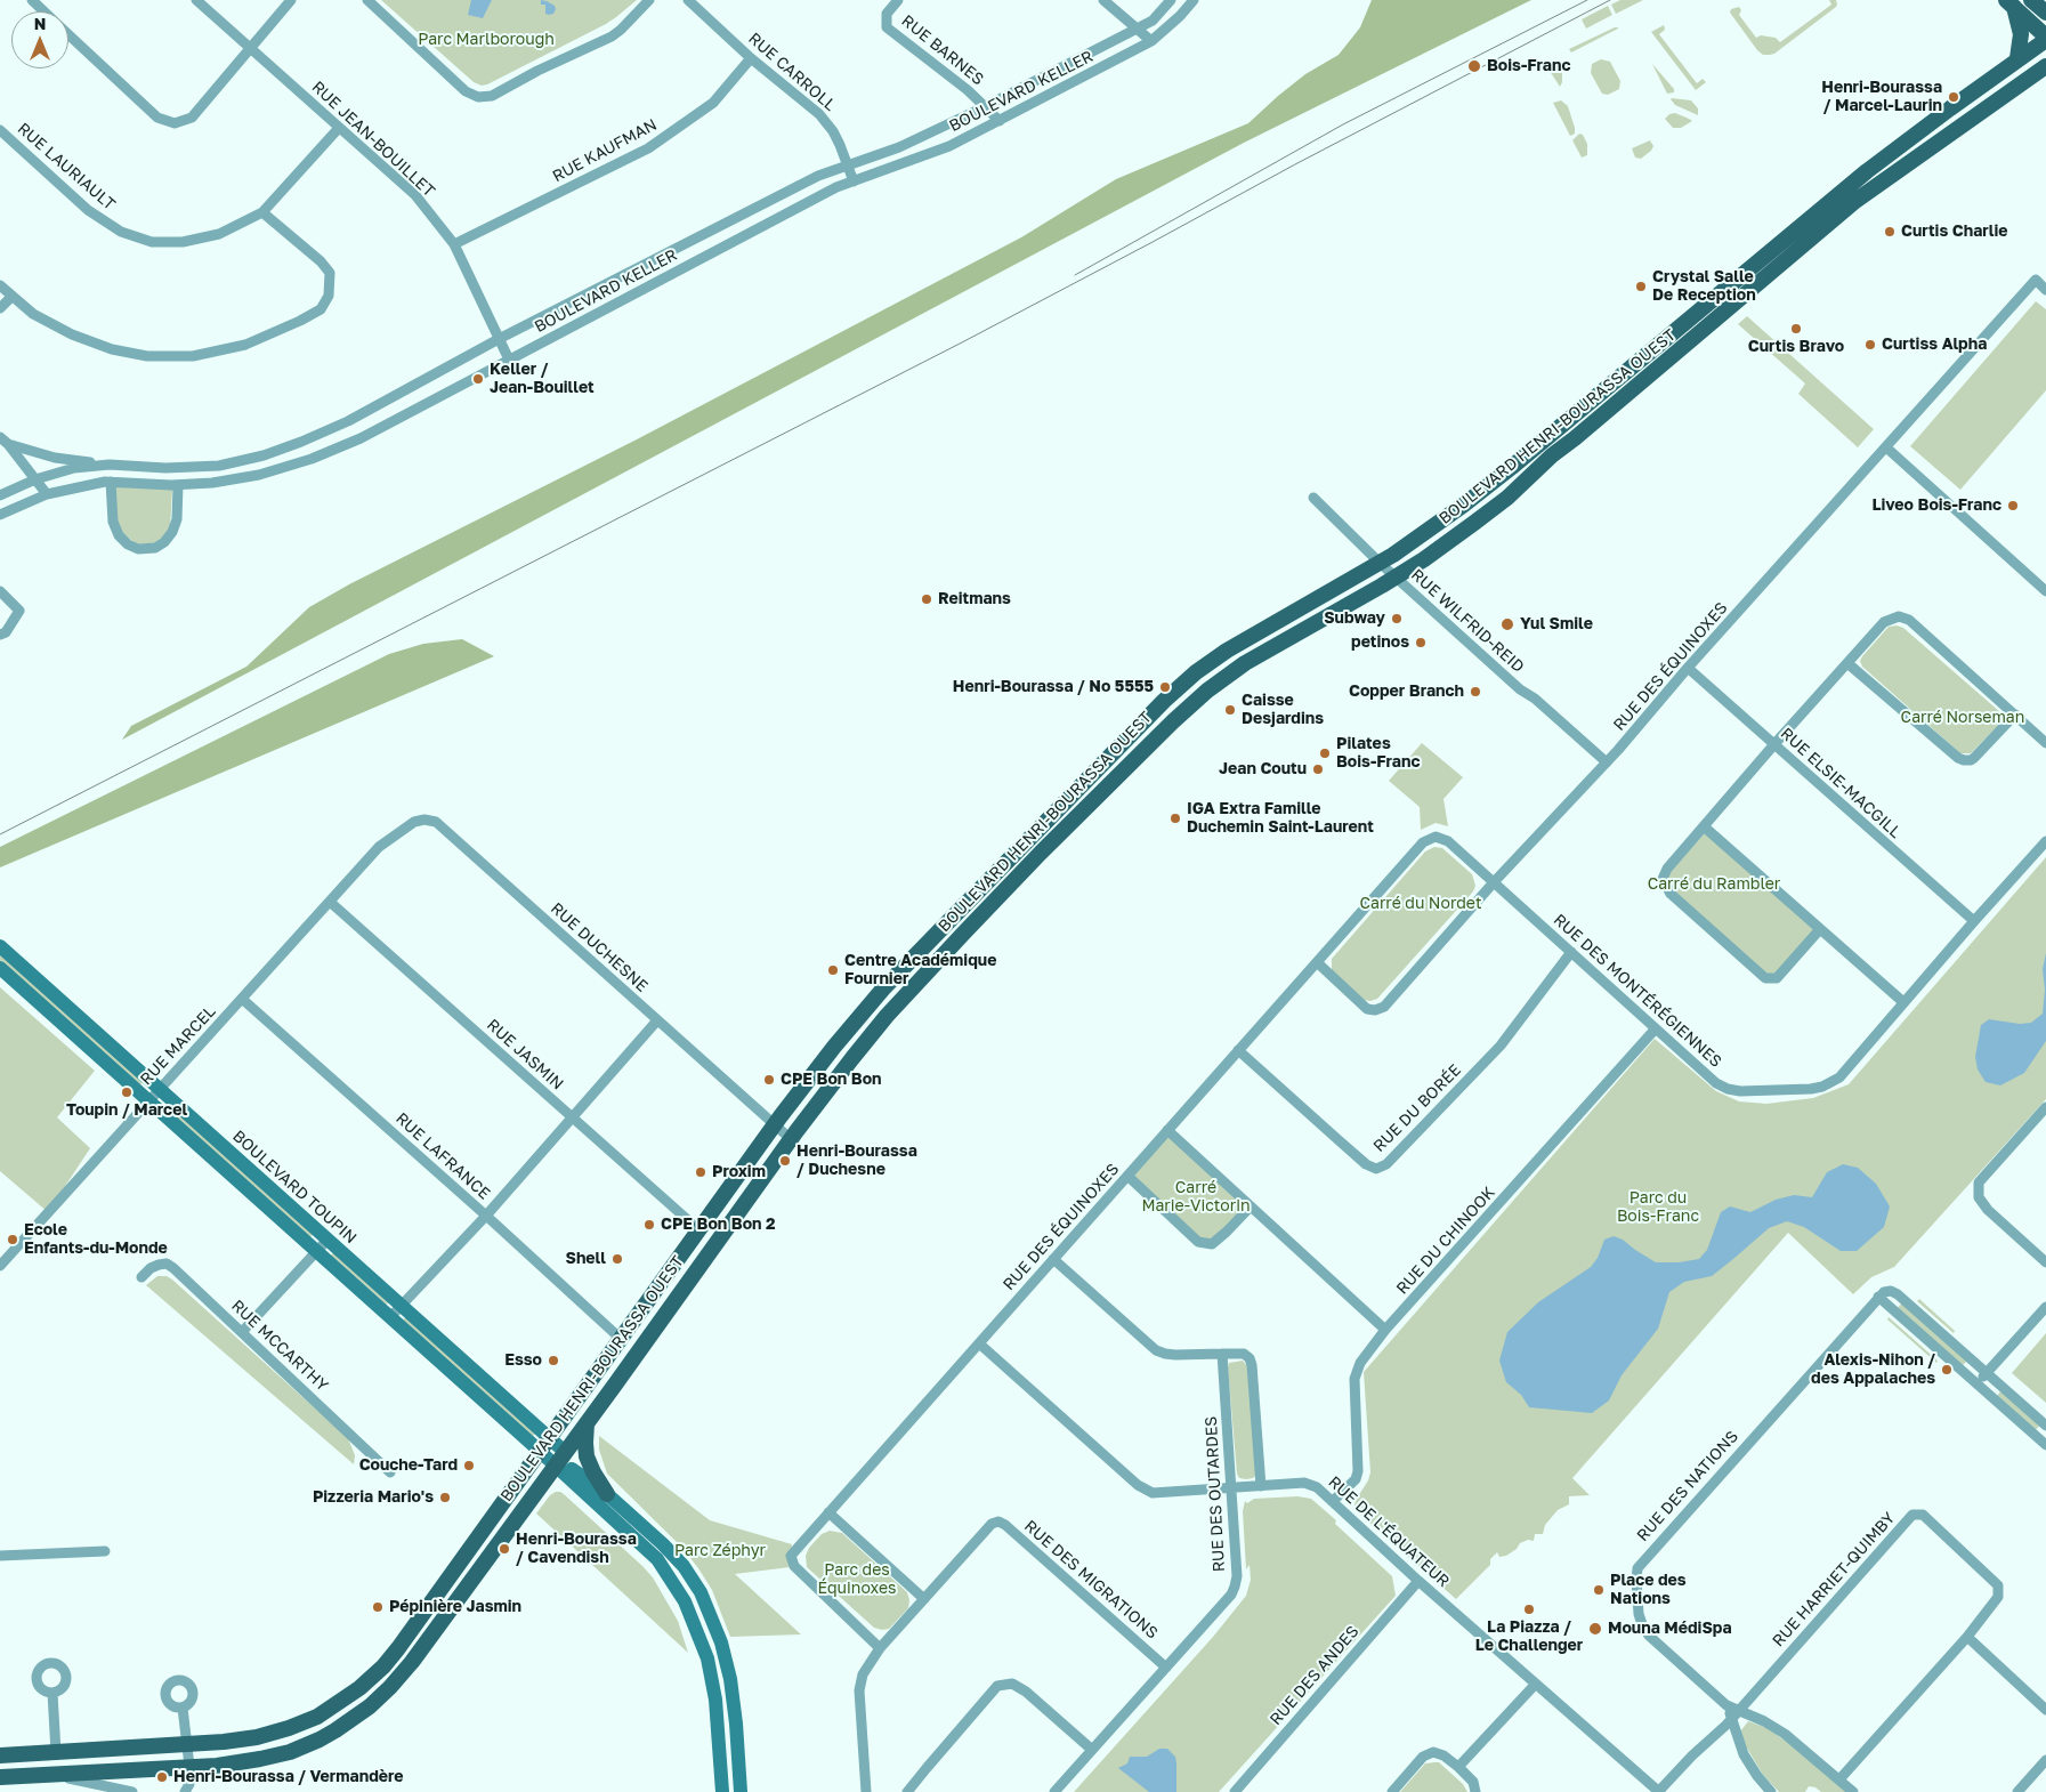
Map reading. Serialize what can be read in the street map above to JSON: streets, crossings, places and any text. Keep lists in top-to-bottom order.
{
  "streets": {
    "main road": ["BOULEVARD HENRI-BOURASSA OUEST"],
    "street": [
      "RUE BARNES",
      "RUE CARROLL",
      "BOULEVARD KELLER",
      "RUE JEAN-BOUILLET",
      "RUE KAUFMAN",
      "RUE LAURIAULT",
      "RUE WILFRID-REID",
      "RUE DES ÉQUINOXES",
      "RUE ELSIE-MACGILL",
      "RUE DUCHESNE",
      "RUE DES MONTÉRÉGIENNES",
      "RUE MARCEL",
      "RUE JASMIN",
      "RUE DU BORÉE",
      "RUE LAFRANCE",
      "BOULEVARD TOUPIN",
      "RUE DU CHINOOK",
      "RUE MCCARTHY",
      "RUE DES NATIONS",
      "RUE DES OUTARDES",
      "RUE DE L'ÉQUATEUR",
      "RUE DES MIGRATIONS",
      "RUE HARRIET-QUIMBY",
      "RUE DES ANDES"
    ]
  },
  "crossings": [
    ["RUE BARNES", "BOULEVARD KELLER"],
    ["RUE CARROLL", "BOULEVARD KELLER"],
    ["RUE CARROLL", "RUE KAUFMAN"],
    ["BOULEVARD KELLER", "RUE JEAN-BOUILLET"],
    ["RUE JEAN-BOUILLET", "RUE KAUFMAN"],
    ["RUE JEAN-BOUILLET", "RUE LAURIAULT"],
    ["BOULEVARD HENRI-BOURASSA OUEST", "RUE WILFRID-REID"],
    ["BOULEVARD HENRI-BOURASSA OUEST", "RUE DUCHESNE"],
    ["BOULEVARD HENRI-BOURASSA OUEST", "RUE JASMIN"],
    ["BOULEVARD HENRI-BOURASSA OUEST", "RUE LAFRANCE"],
    ["BOULEVARD HENRI-BOURASSA OUEST", "BOULEVARD TOUPIN"],
    ["RUE WILFRID-REID", "RUE DES ÉQUINOXES"],
    ["RUE DES ÉQUINOXES", "RUE ELSIE-MACGILL"],
    ["RUE DES ÉQUINOXES", "RUE DES MONTÉRÉGIENNES"],
    ["RUE DES ÉQUINOXES", "RUE DU BORÉE"],
    ["RUE DES ÉQUINOXES", "RUE DE L'ÉQUATEUR"],
    ["RUE DES ÉQUINOXES", "RUE DES MIGRATIONS"],
    ["RUE ELSIE-MACGILL", "RUE DES MONTÉRÉGIENNES"],
    ["RUE DUCHESNE", "RUE MARCEL"],
    ["RUE DES MONTÉRÉGIENNES", "RUE DU BORÉE"],
    ["RUE DES MONTÉRÉGIENNES", "RUE DU CHINOOK"],
    ["RUE MARCEL", "RUE JASMIN"],
    ["RUE MARCEL", "RUE LAFRANCE"],
    ["RUE MARCEL", "BOULEVARD TOUPIN"],
    ["RUE DU CHINOOK", "RUE DE L'ÉQUATEUR"],
    ["RUE DES OUTARDES", "RUE DE L'ÉQUATEUR"],
    ["RUE DES OUTARDES", "RUE DES MIGRATIONS"],
    ["RUE DE L'ÉQUATEUR", "RUE HARRIET-QUIMBY"],
    ["RUE DE L'ÉQUATEUR", "RUE DES ANDES"]
  ],
  "parks": [
    "Parc Marlborough",
    "Carré Norseman",
    "Carré du Rambler",
    "Carré du Nordet",
    "Carré Marie-Victorin",
    "Parc du Bois-Franc",
    "Parc Zéphyr",
    "Parc des Équinoxes"
  ],
  "places": [
    "Bois-Franc",
    "Henri-Bourassa / Marcel-Laurin",
    "Curtis Charlie",
    "Crystal Salle De Reception",
    "Curtis Bravo",
    "Curtiss Alpha",
    "Keller / Jean-Bouillet",
    "Liveo Bois-Franc",
    "Reitmans",
    "Subway",
    "Yul Smile",
    "petinos",
    "Henri-Bourassa / No 5555",
    "Copper Branch",
    "Caisse Desjardins",
    "Pilates Bois-Franc",
    "Jean Coutu",
    "IGA Extra Famille Duchemin Saint-Laurent",
    "Centre Académique Fournier",
    "CPE Bon Bon",
    "Toupin / Marcel",
    "Henri-Bourassa / Duchesne",
    "Proxim",
    "CPE Bon Bon 2",
    "Ecole Enfants-du-Monde",
    "Shell",
    "Esso",
    "Alexis-Nihon / des Appalaches",
    "Couche-Tard",
    "Pizzeria Mario's",
    "Henri-Bourassa / Cavendish",
    "Place des Nations",
    "Pépinière Jasmin",
    "La Piazza / Le Challenger",
    "Mouna MédiSpa",
    "Henri-Bourassa / Vermandère"
  ],
  "north": "top"
}
